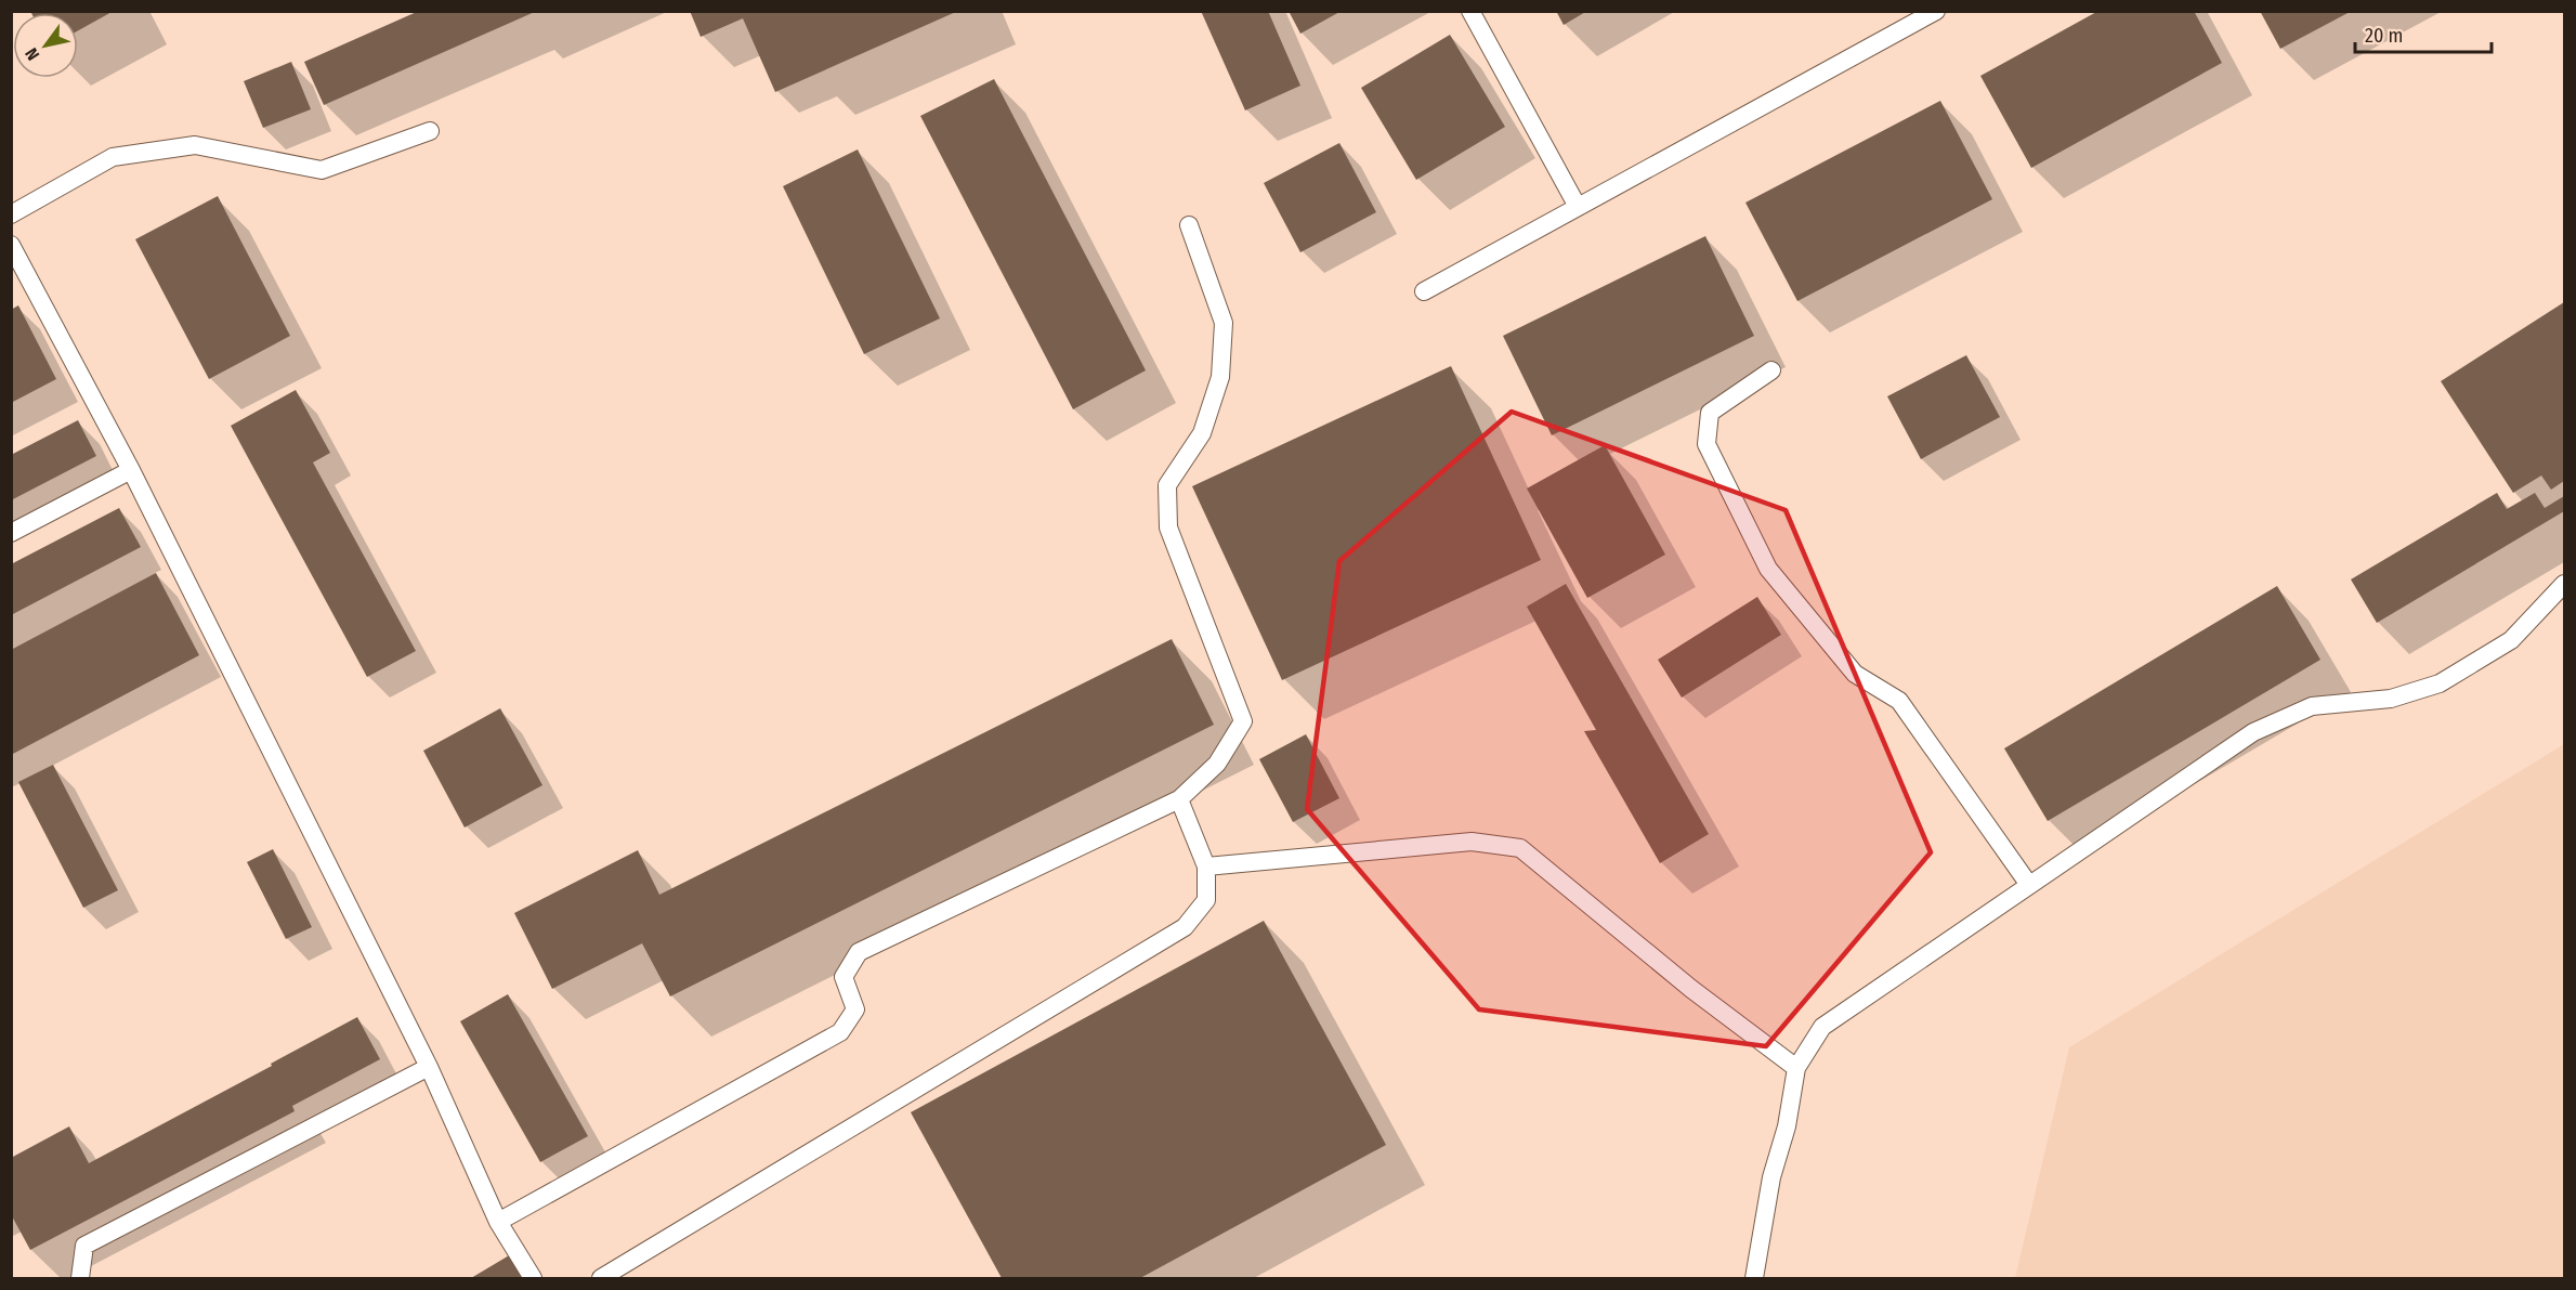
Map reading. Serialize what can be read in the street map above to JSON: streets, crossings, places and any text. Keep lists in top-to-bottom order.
{
  "scale_bar": "20 m",
  "north": "bottom left"
}
